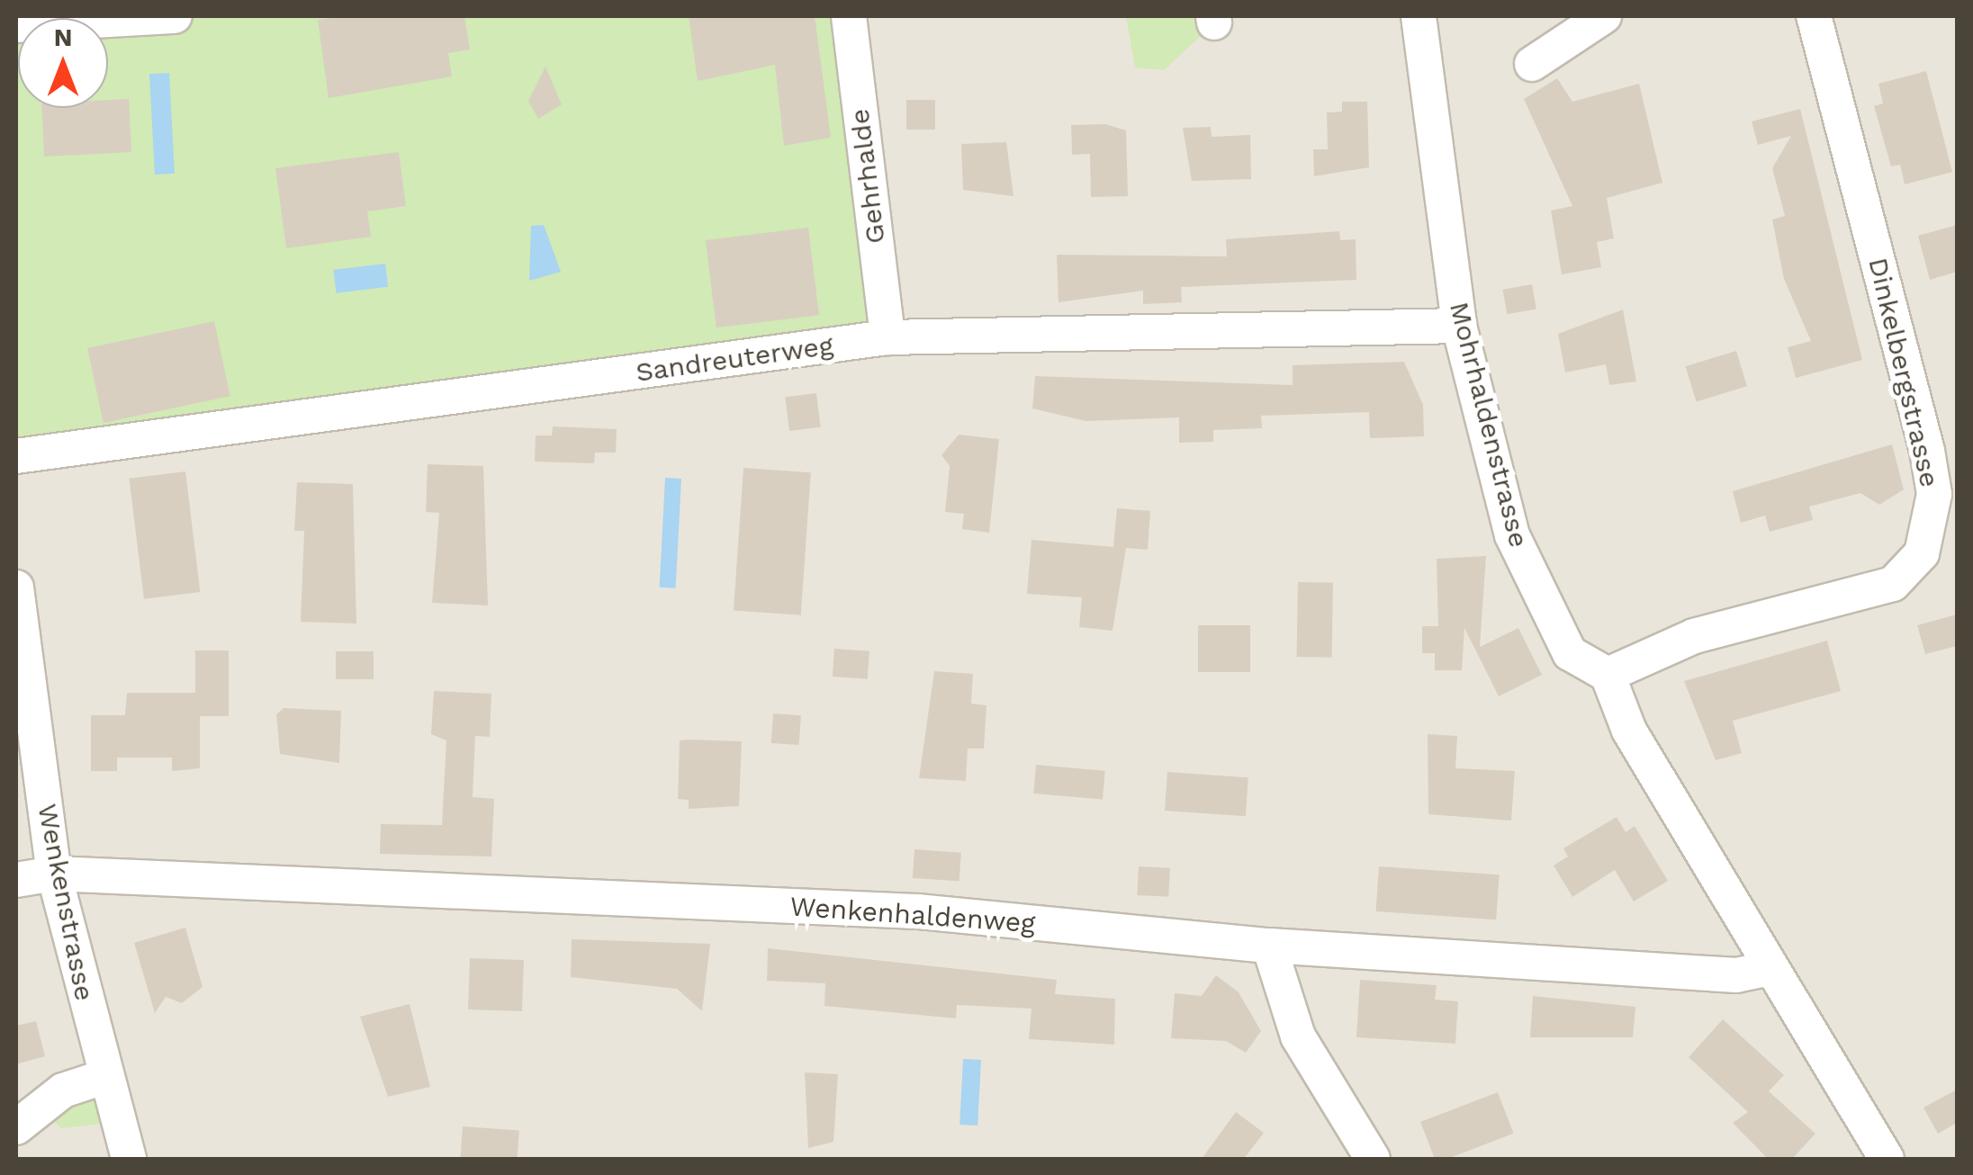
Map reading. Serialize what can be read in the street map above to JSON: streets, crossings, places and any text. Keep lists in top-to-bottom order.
{
  "streets": {
    "street": [
      "Gehrhalde",
      "Sandreuterweg",
      "Dinkelbergstrasse",
      "Mohrhaldenstrasse",
      "Wenkenstrasse",
      "Wenkenhaldenweg"
    ]
  },
  "crossings": [
    ["Gehrhalde", "Sandreuterweg"],
    ["Sandreuterweg", "Mohrhaldenstrasse"],
    ["Dinkelbergstrasse", "Mohrhaldenstrasse"],
    ["Wenkenstrasse", "Wenkenhaldenweg"]
  ],
  "north": "top"
}
